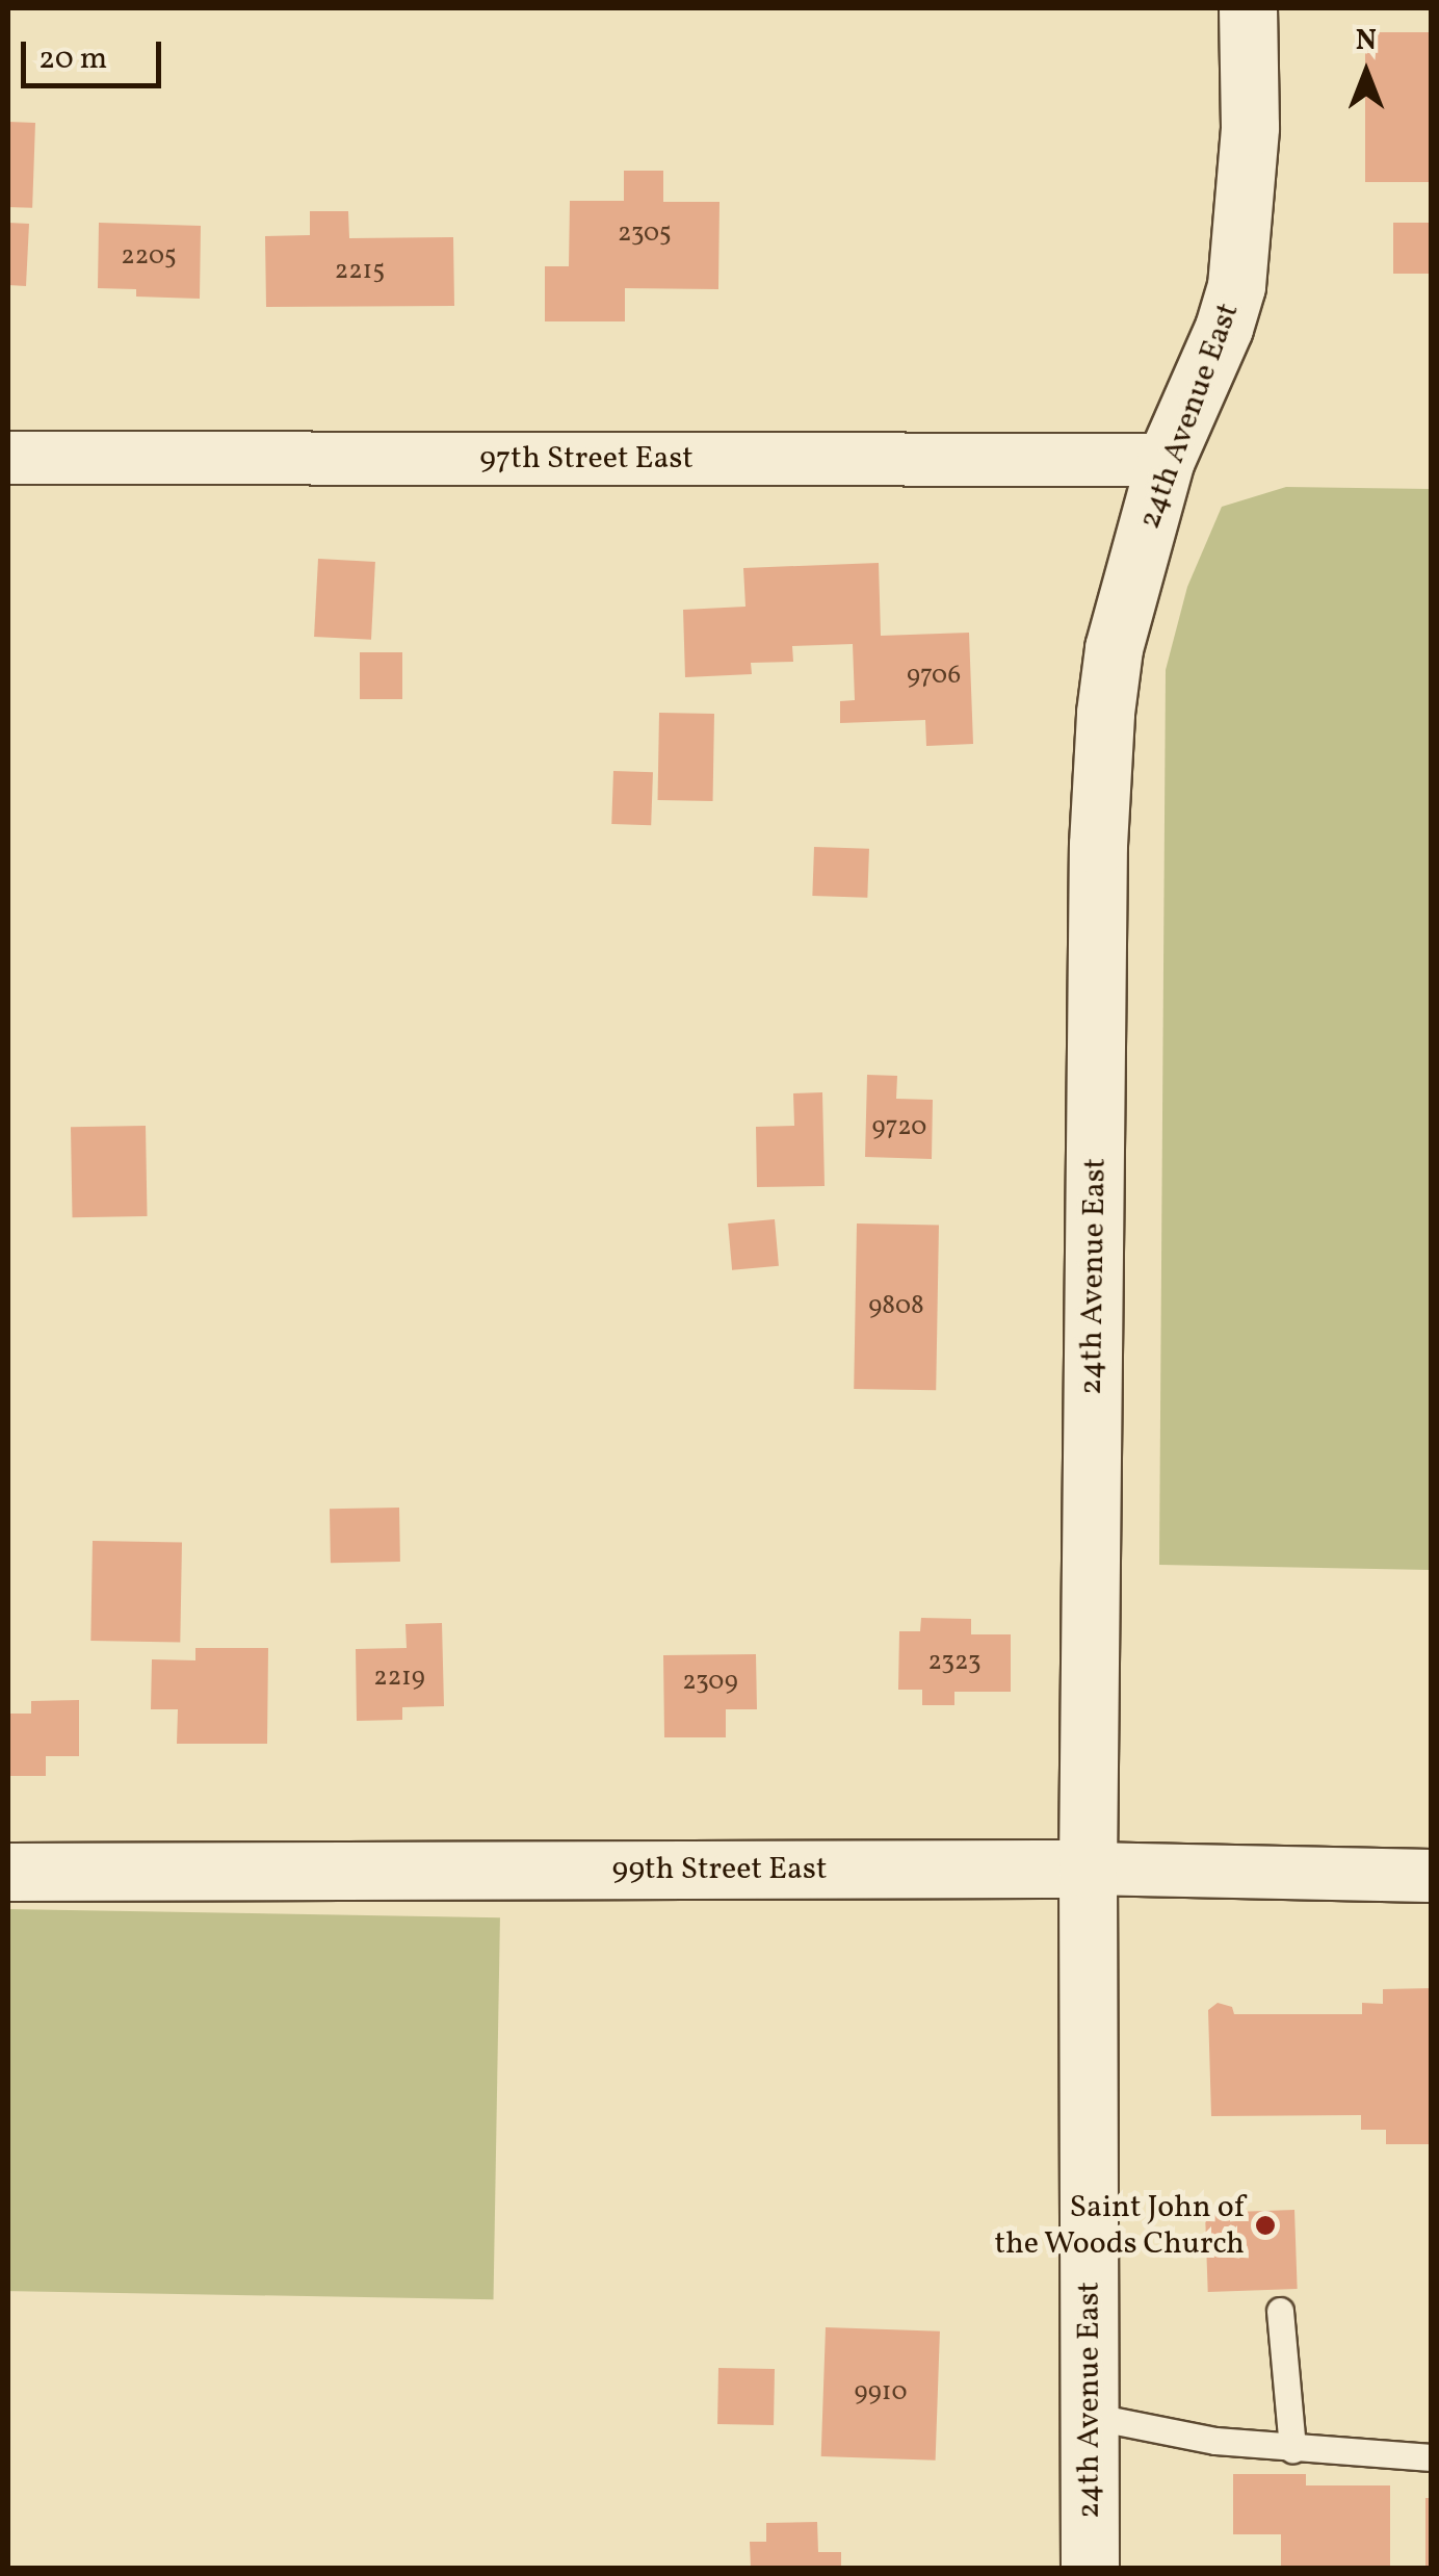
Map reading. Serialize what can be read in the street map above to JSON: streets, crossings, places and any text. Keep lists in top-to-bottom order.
{
  "streets": {
    "street": ["24th Avenue East", "97th Street East", "99th Street East"]
  },
  "crossings": [
    ["24th Avenue East", "97th Street East"],
    ["24th Avenue East", "99th Street East"]
  ],
  "places": ["Saint John of the Woods Church"],
  "house_numbers": [
    "2305",
    "2205",
    "2215",
    "9706",
    "9720",
    "9808",
    "2323",
    "2219",
    "2309",
    "9910"
  ],
  "scale_bar": "20 m",
  "north": "top"
}
